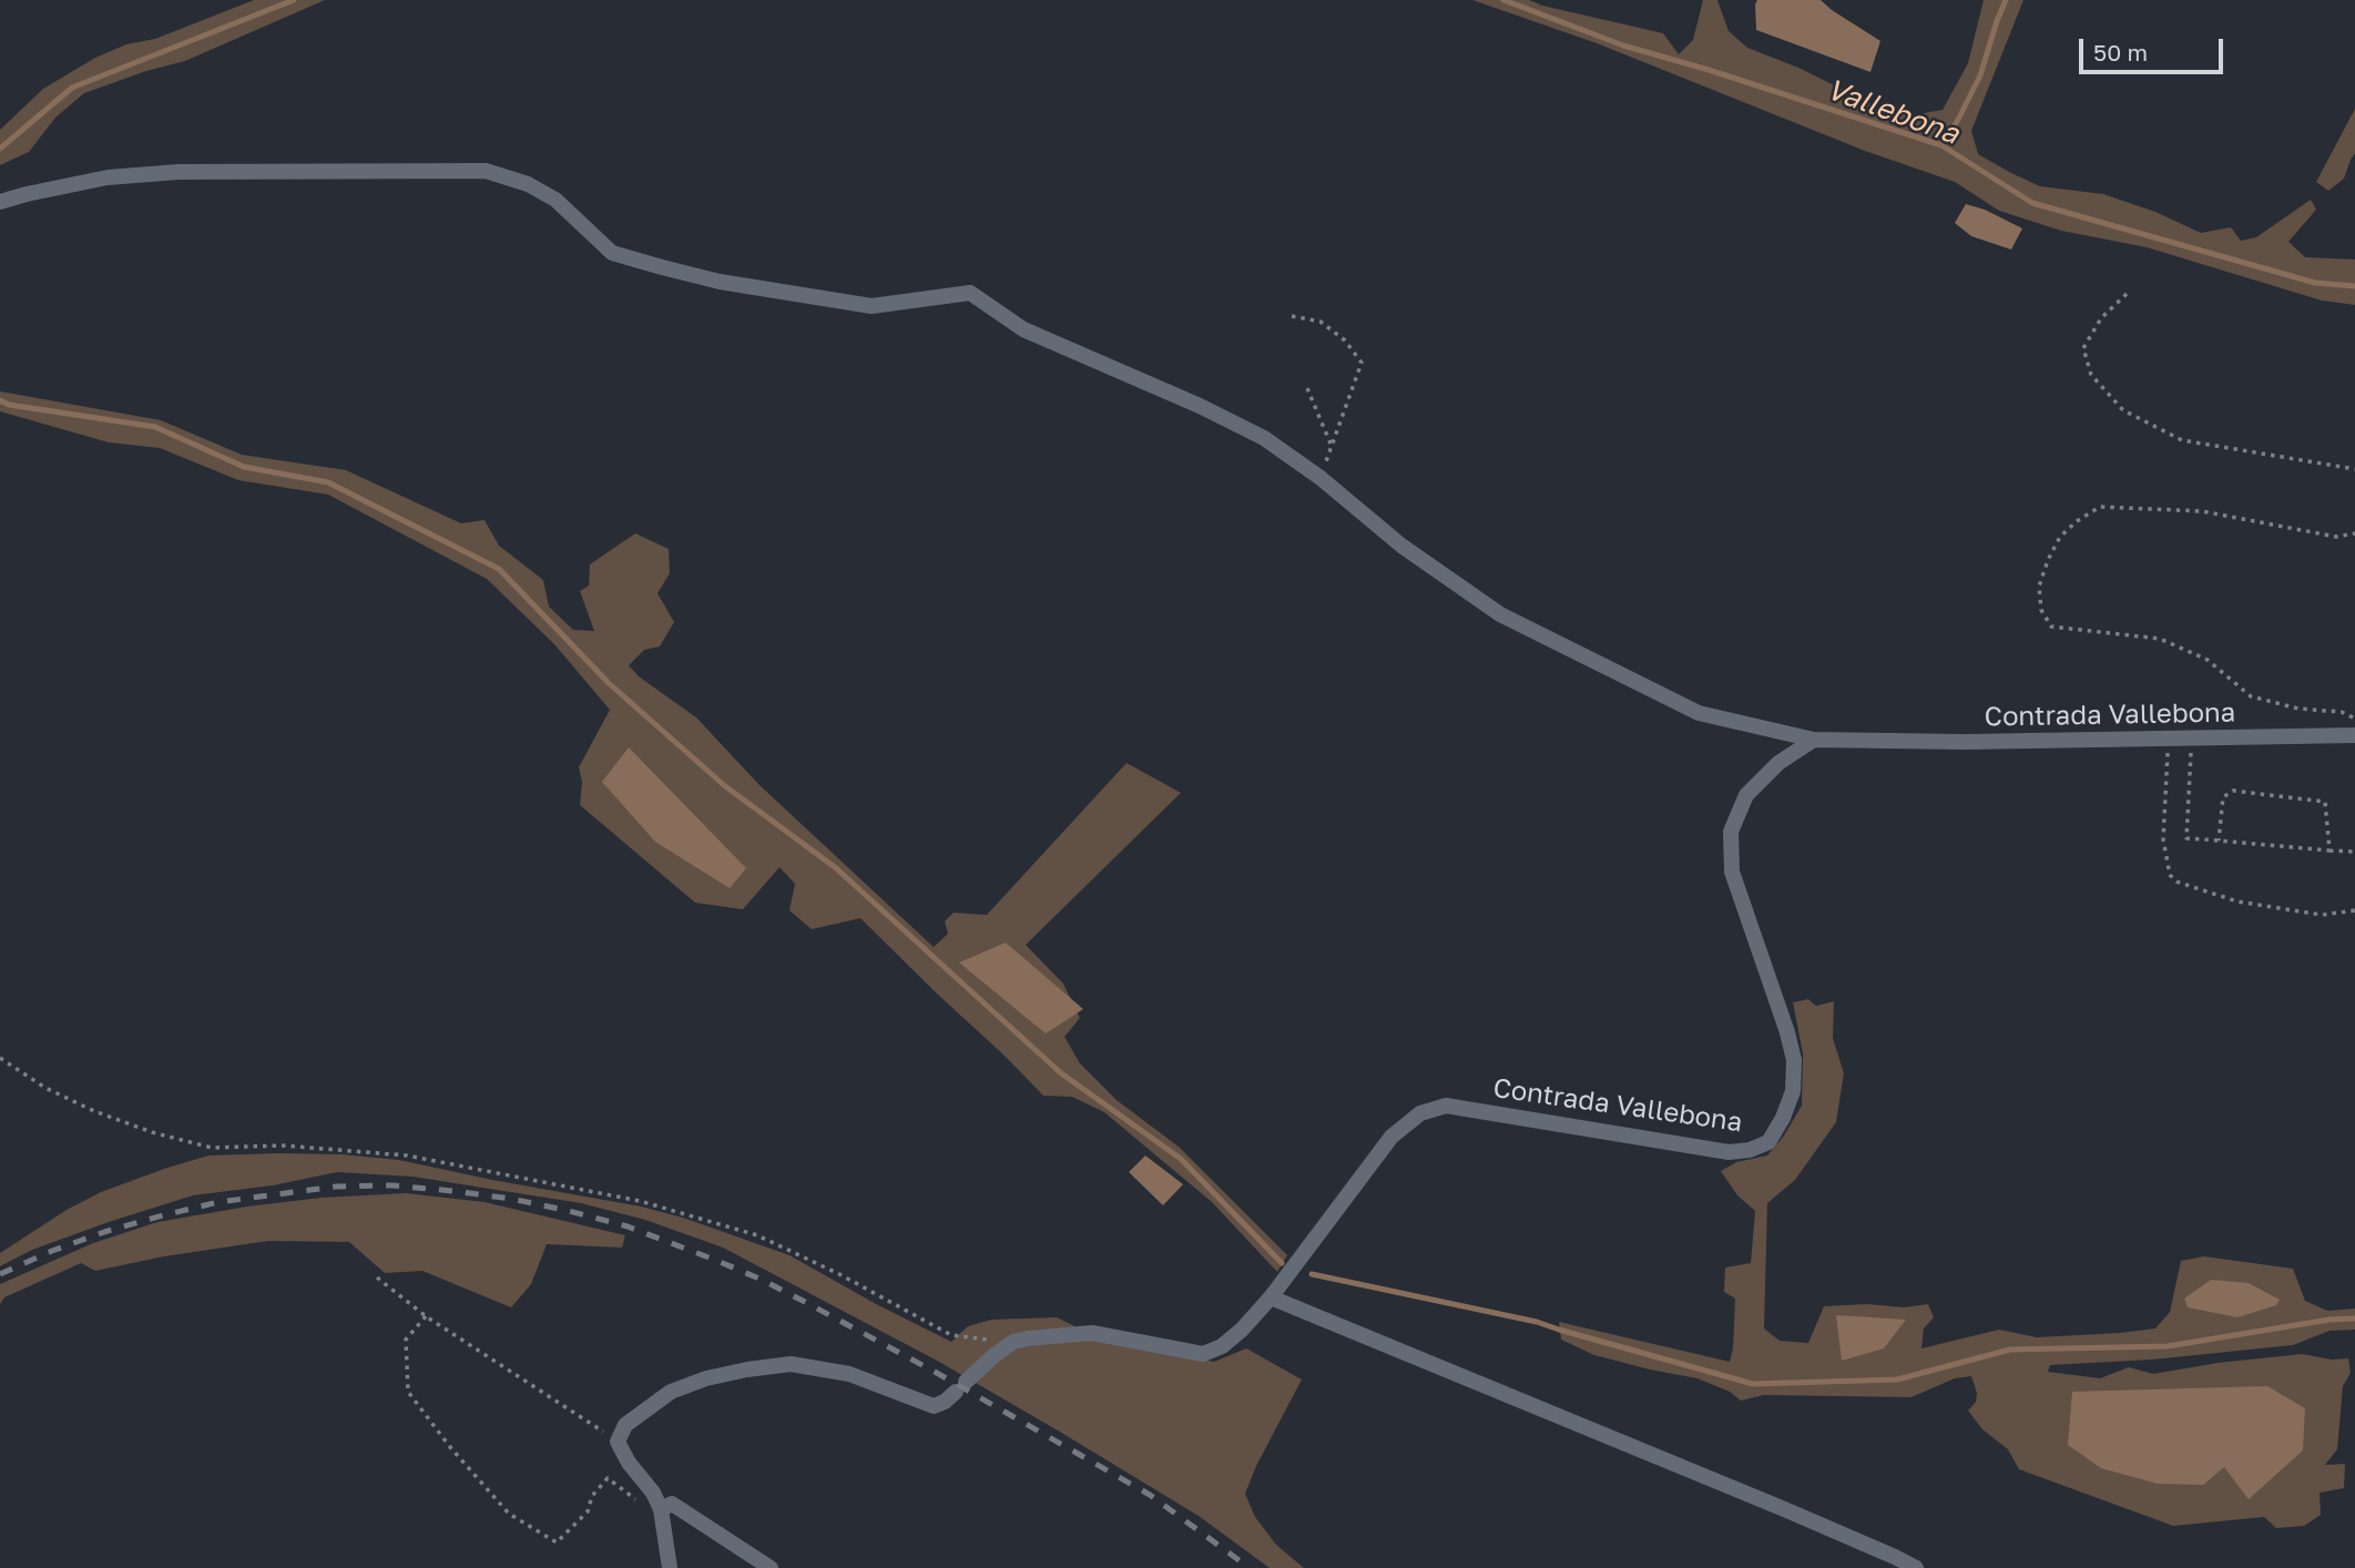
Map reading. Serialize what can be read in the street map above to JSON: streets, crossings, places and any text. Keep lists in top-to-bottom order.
{
  "streets": {
    "street": ["Contrada Vallebona"]
  },
  "water": ["Vallebona"],
  "scale_bar": "50 m"
}
